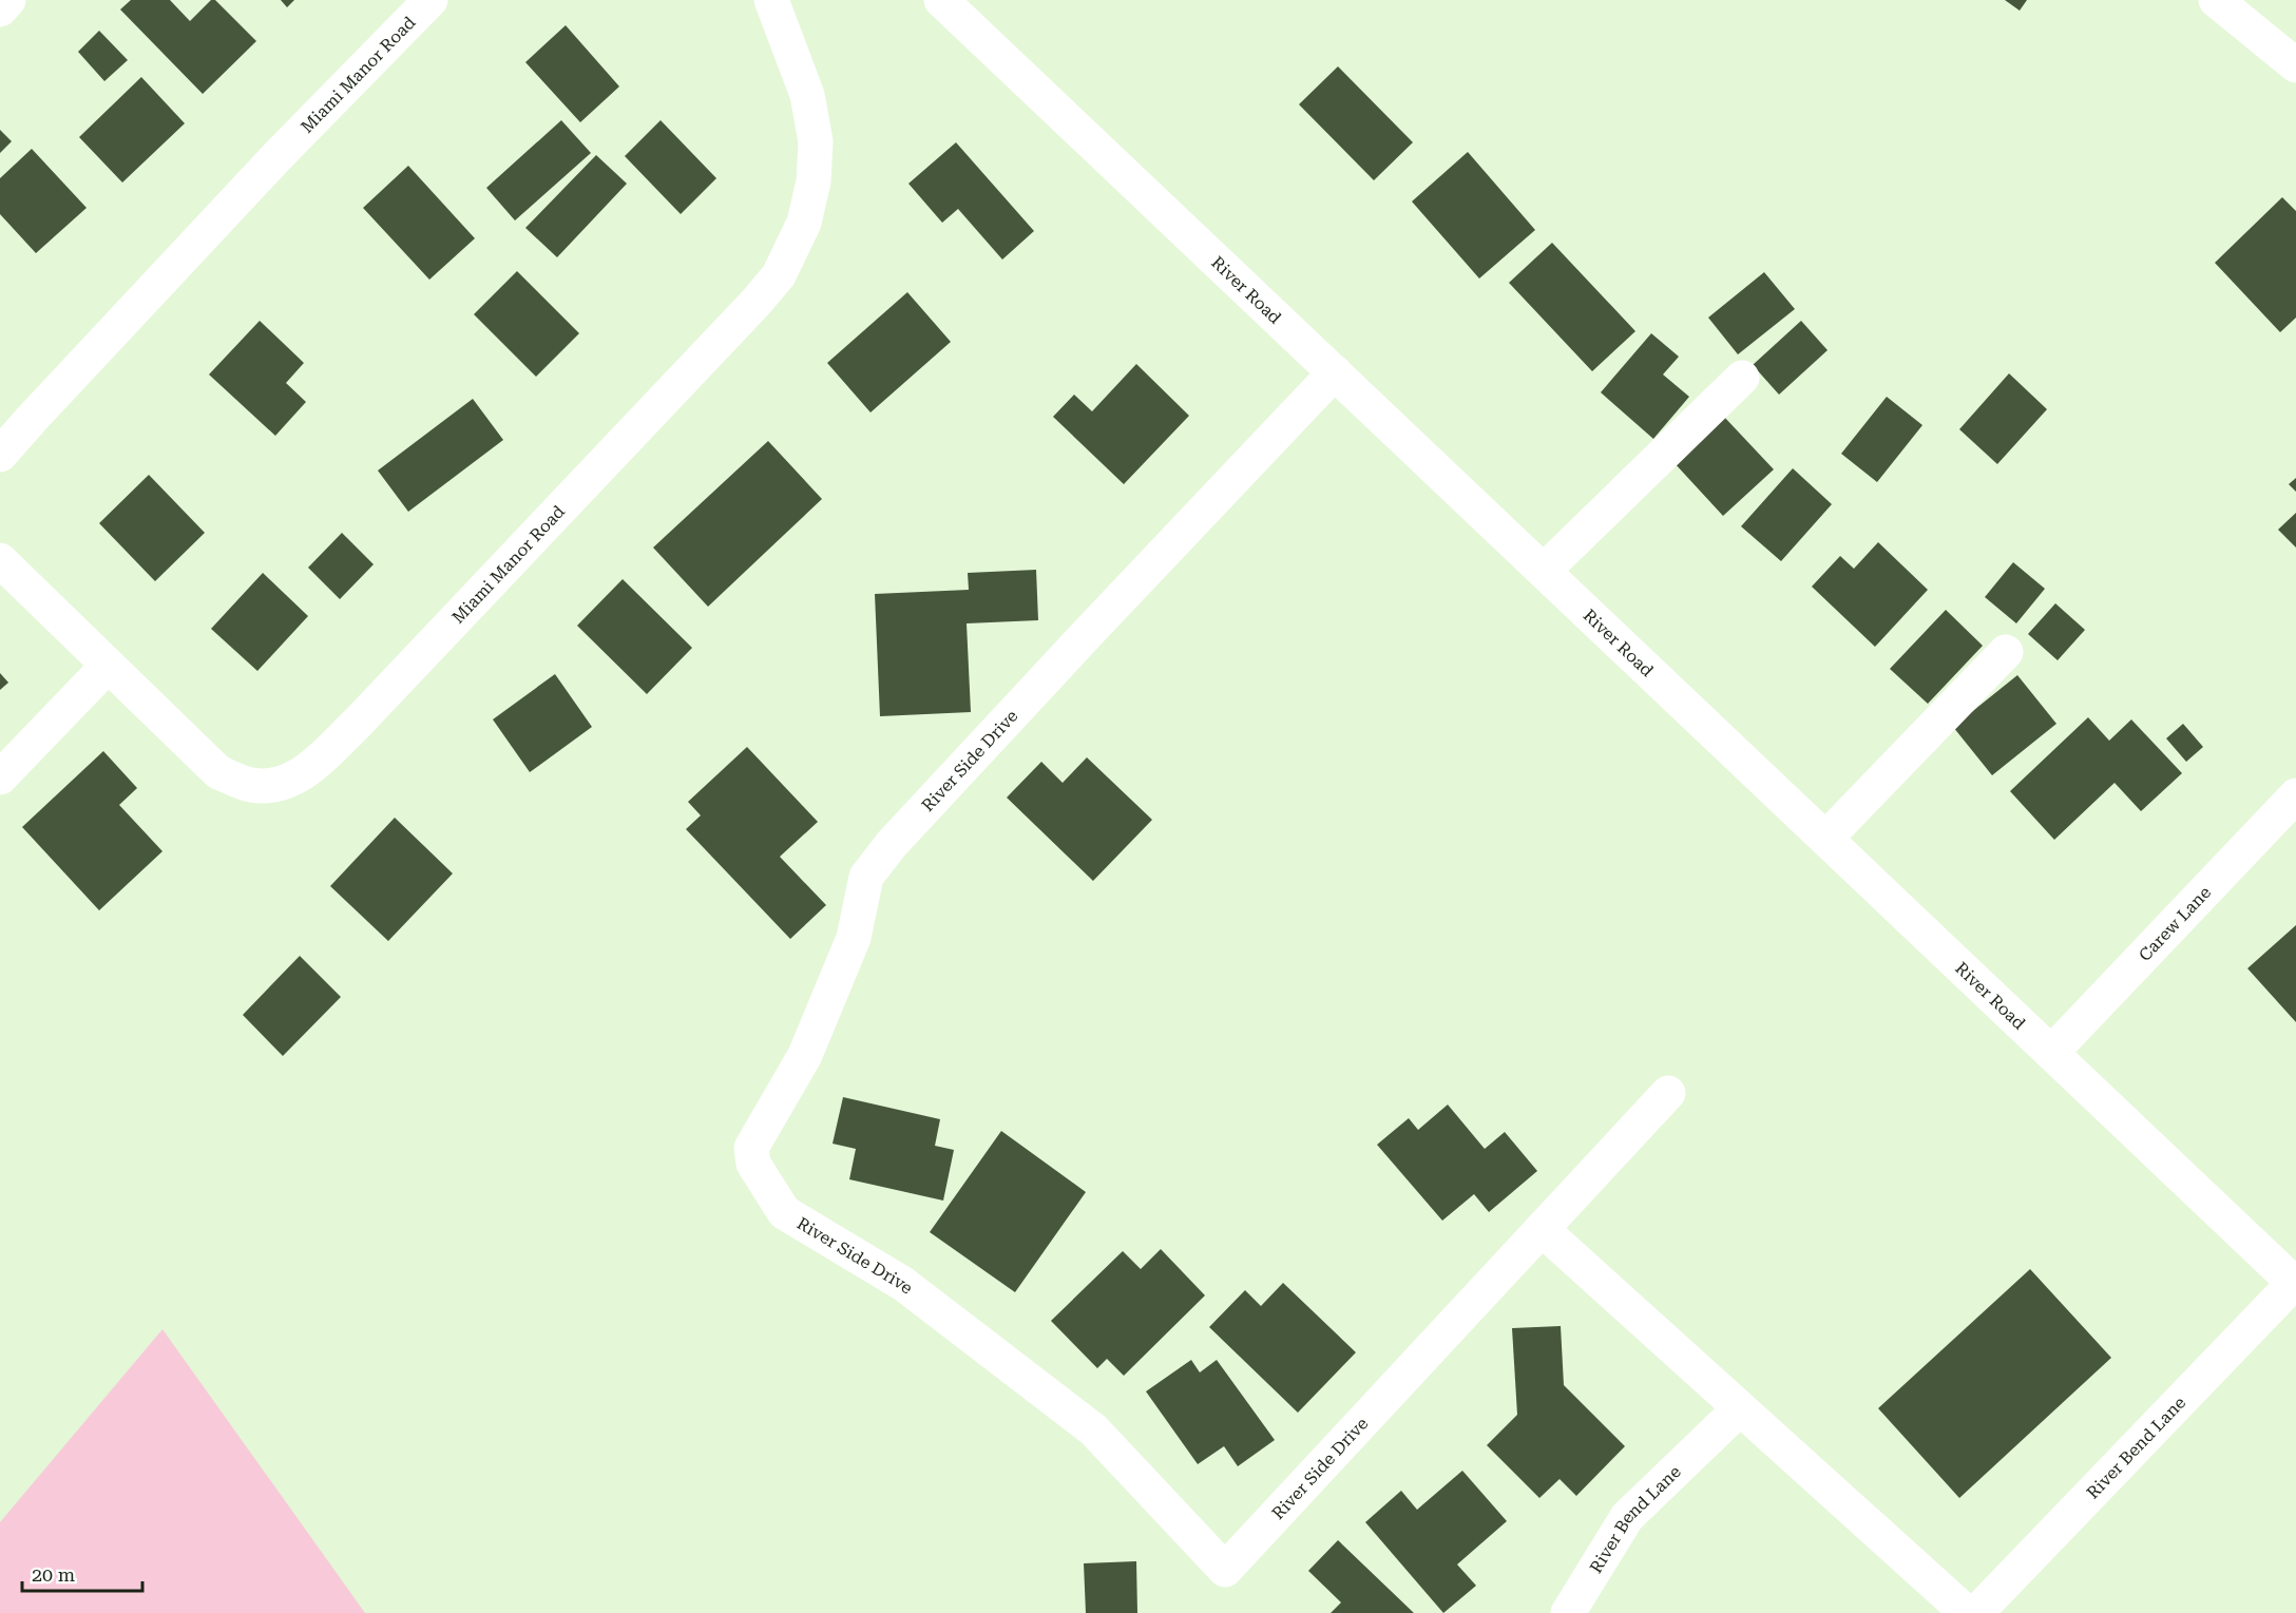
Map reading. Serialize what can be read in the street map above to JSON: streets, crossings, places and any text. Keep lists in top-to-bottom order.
{
  "streets": {
    "street": [
      "Miami Manor Road",
      "River Road",
      "River Side Drive",
      "Carew Lane",
      "River Bend Lane"
    ]
  },
  "crossings": [
    ["River Road", "River Side Drive"],
    ["River Road", "Carew Lane"],
    ["River Road", "River Bend Lane"]
  ],
  "scale_bar": "20 m"
}
